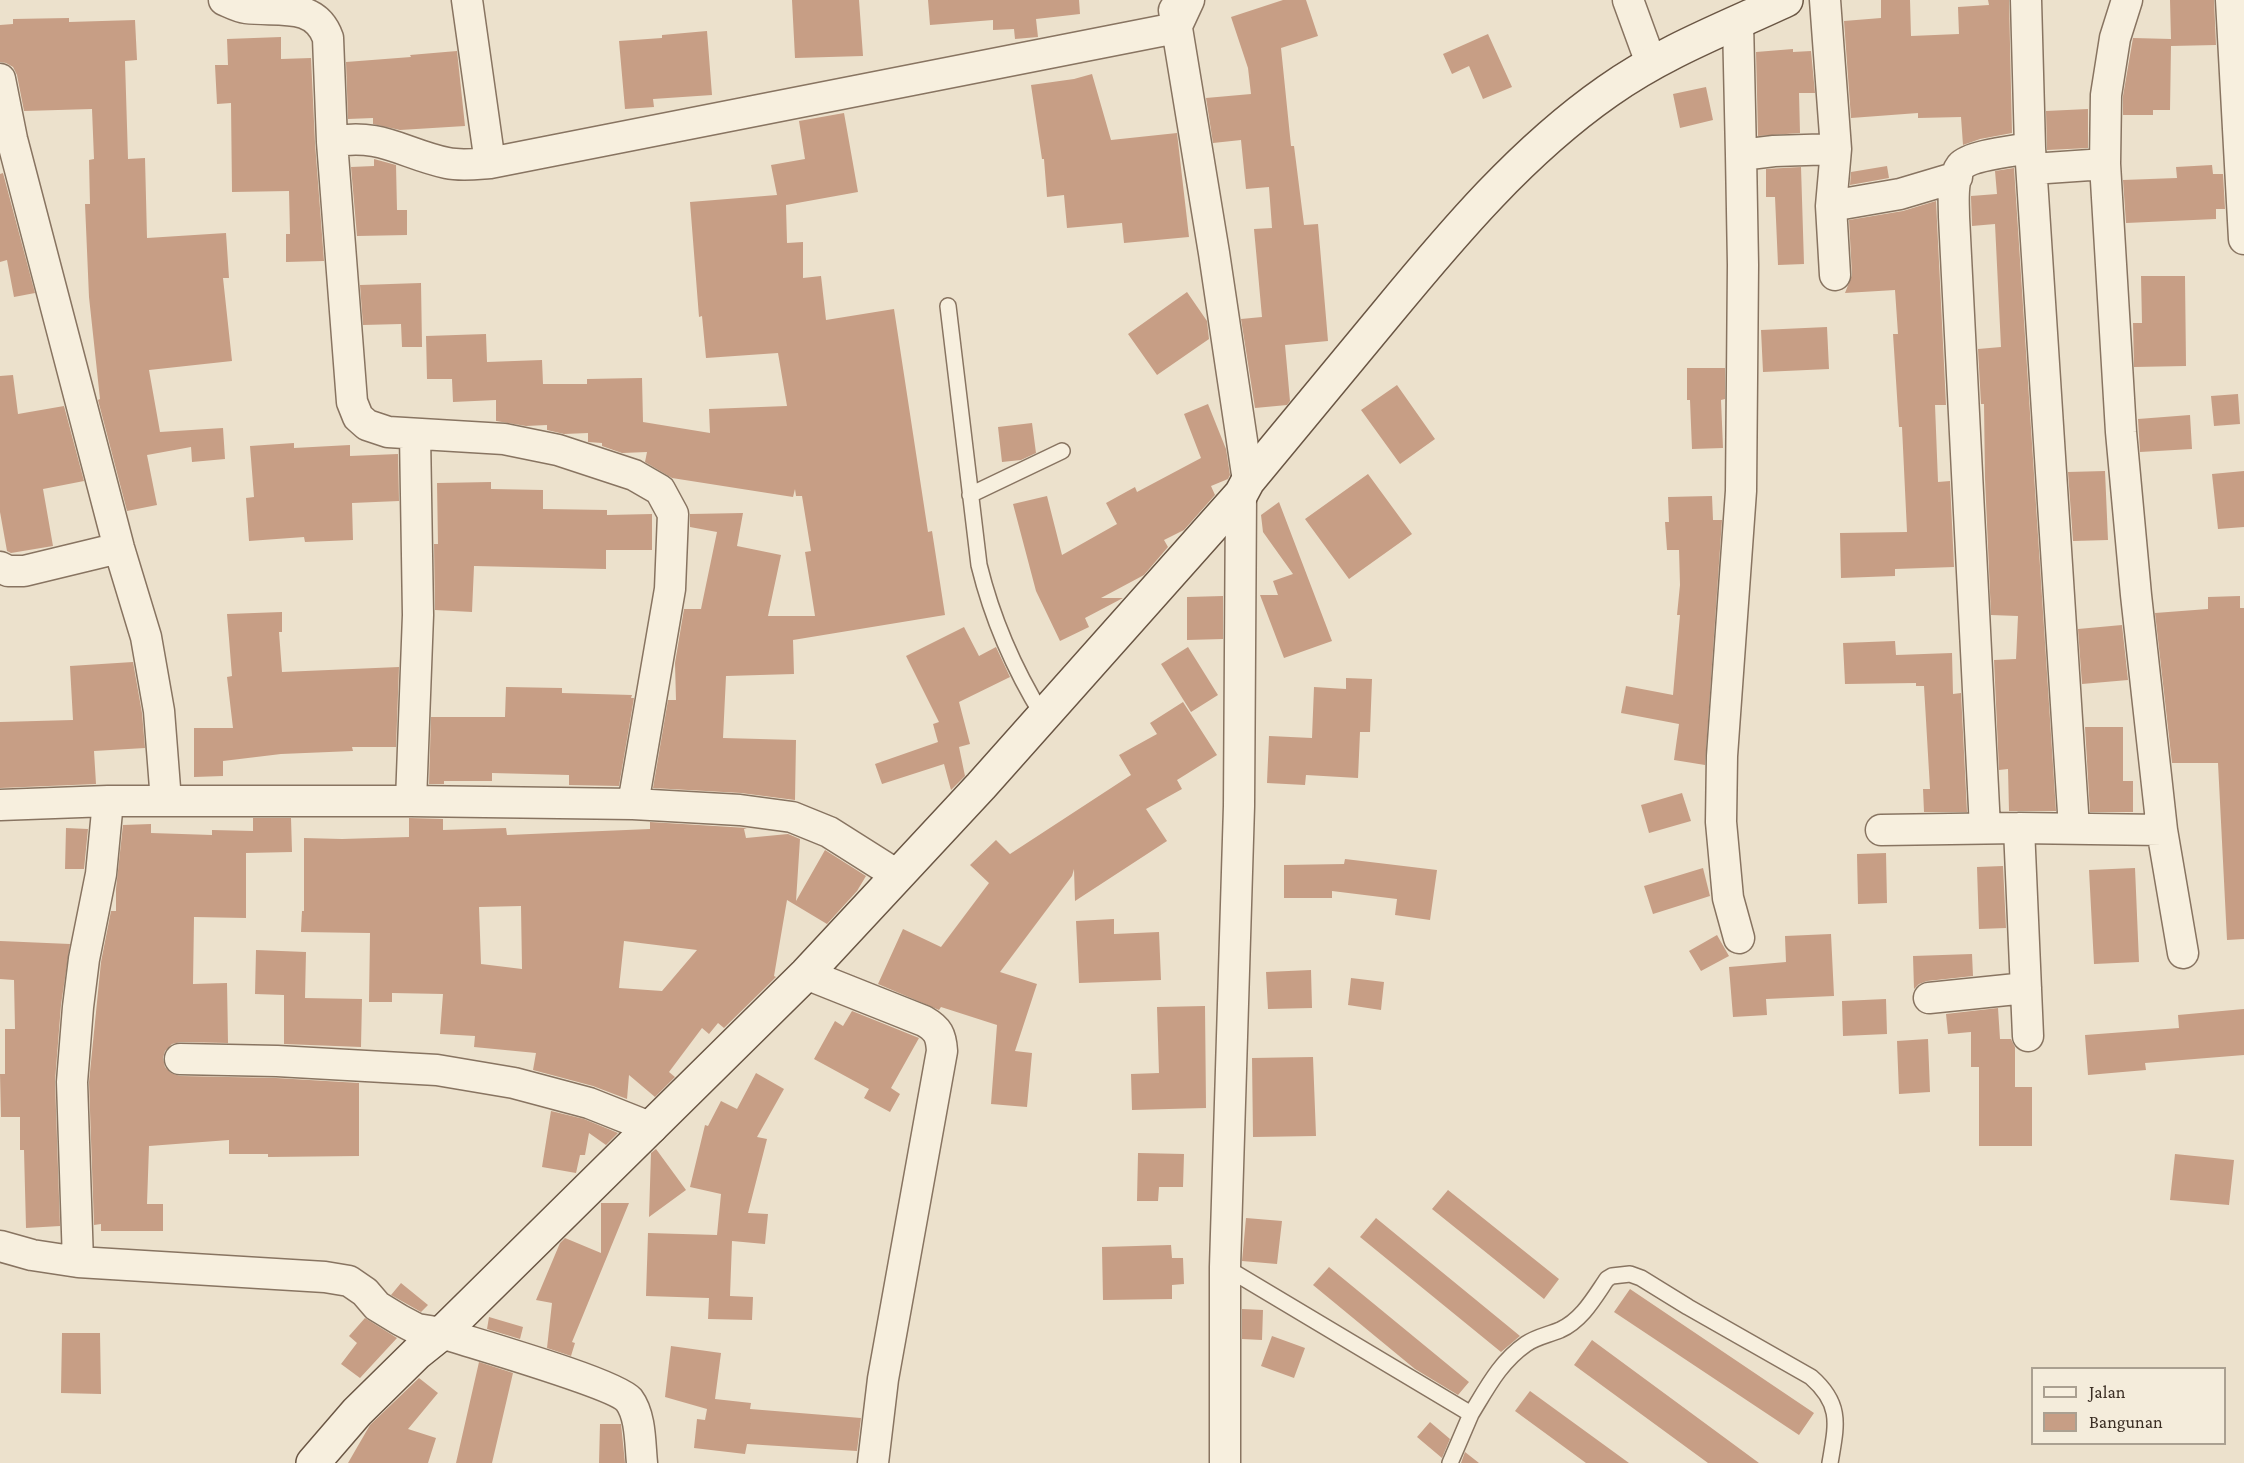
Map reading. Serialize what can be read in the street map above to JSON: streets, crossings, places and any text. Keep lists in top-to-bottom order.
{
  "legend": ["Jalan", "Bangunan"]
}
